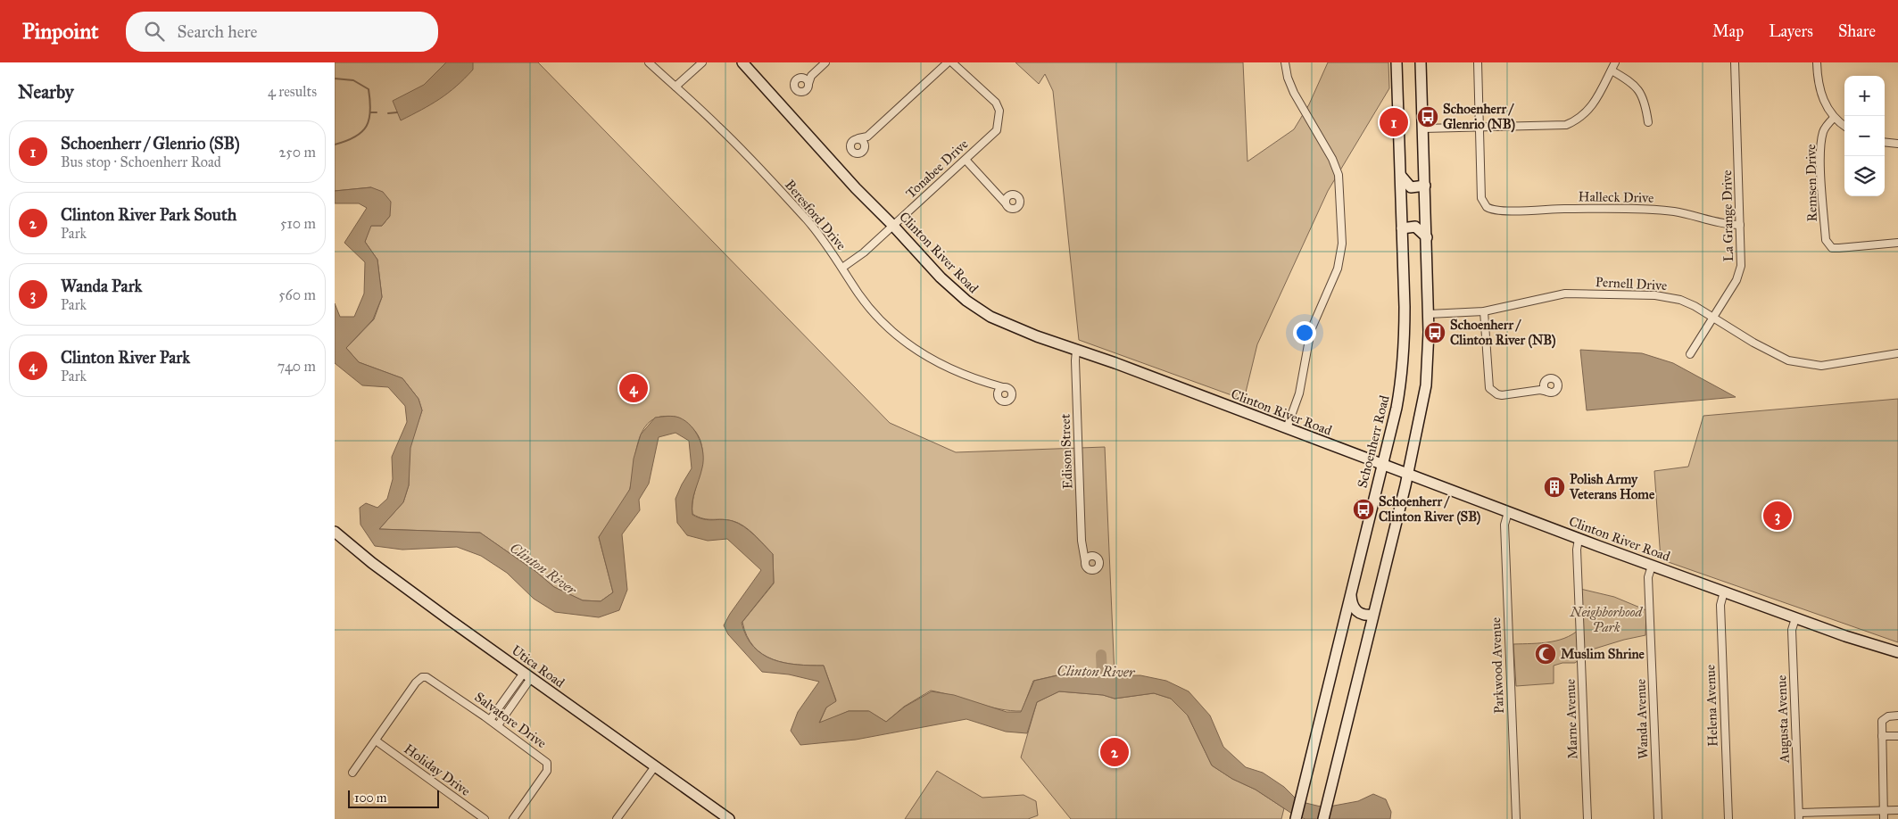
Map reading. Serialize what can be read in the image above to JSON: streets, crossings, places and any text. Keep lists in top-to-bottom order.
{
  "streets": {
    "street": [
      "Tonabee Drive",
      "Remsen Drive",
      "Halleck Drive",
      "Beresford Drive",
      "La Grange Drive",
      "Clinton River Road",
      "Pernell Drive",
      "Schoenherr Road",
      "Edison Street",
      "Parkwood Avenue",
      "Utica Road",
      "Helena Avenue",
      "Marne Avenue",
      "Wanda Avenue",
      "Augusta Avenue",
      "Salvatore Drive",
      "Holiday Drive"
    ]
  },
  "crossings": [
    ["Tonabee Drive", "Beresford Drive"],
    ["Tonabee Drive", "Clinton River Road"],
    ["Halleck Drive", "La Grange Drive"],
    ["La Grange Drive", "Pernell Drive"],
    ["Clinton River Road", "Schoenherr Road"],
    ["Clinton River Road", "Edison Street"],
    ["Clinton River Road", "Parkwood Avenue"],
    ["Clinton River Road", "Helena Avenue"],
    ["Clinton River Road", "Marne Avenue"],
    ["Clinton River Road", "Wanda Avenue"],
    ["Clinton River Road", "Augusta Avenue"],
    ["Salvatore Drive", "Holiday Drive"]
  ],
  "water": ["Clinton River"],
  "parks": ["Neighborhood Park"],
  "places": {
    "bus stop": ["Schoenherr / Glenrio (NB)", "Schoenherr / Clinton River (NB)", "Schoenherr / Clinton River (SB)"],
    "building": ["Polish Army Veterans Home"],
    "mosque": ["Muslim Shrine"]
  },
  "scale_bar": "100 m",
  "page": {
    "header": "Pinpoint",
    "search": "Search here",
    "nav": ["Map", "Layers", "Share"],
    "heading": ["Nearby", "4 results"],
    "map_buttons": ["+", "−"],
    "pins": [
      "1",
      "4",
      "3",
      "2"
    ],
    "list": [
      {
        "mark": "1",
        "name": "Schoenherr / Glenrio (SB)",
        "note": "Bus stop · Schoenherr Road",
        "value": "250 m"
      },
      {
        "mark": "2",
        "name": "Clinton River Park South",
        "note": "Park",
        "value": "510 m"
      },
      {
        "mark": "3",
        "name": "Wanda Park",
        "note": "Park",
        "value": "560 m"
      },
      {
        "mark": "4",
        "name": "Clinton River Park",
        "note": "Park",
        "value": "740 m"
      }
    ],
    "scale": "100 m"
  }
}
